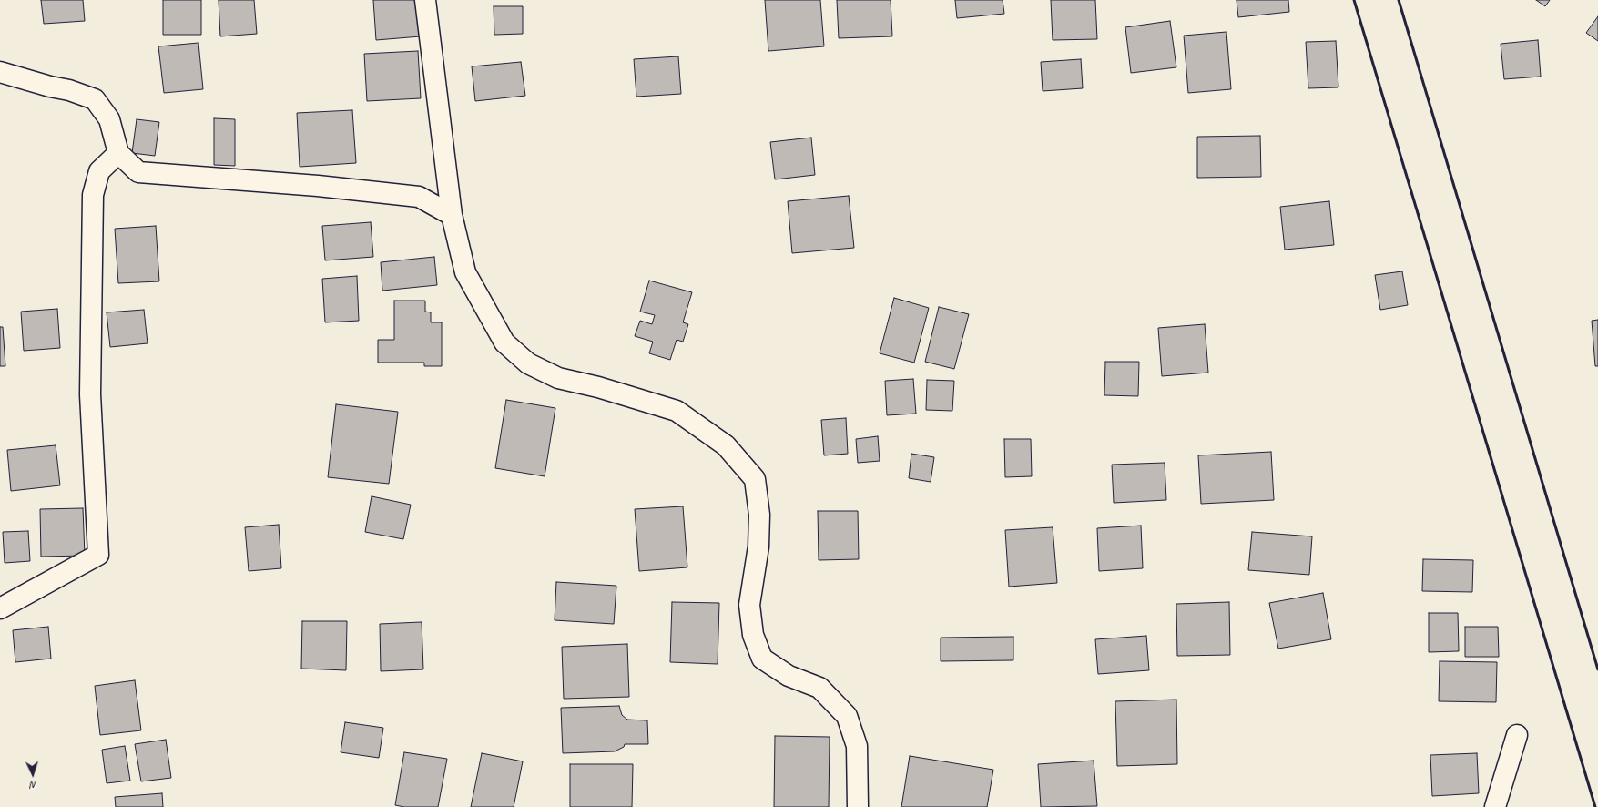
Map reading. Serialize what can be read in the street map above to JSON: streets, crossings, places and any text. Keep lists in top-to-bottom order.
{
  "north": "bottom"
}
